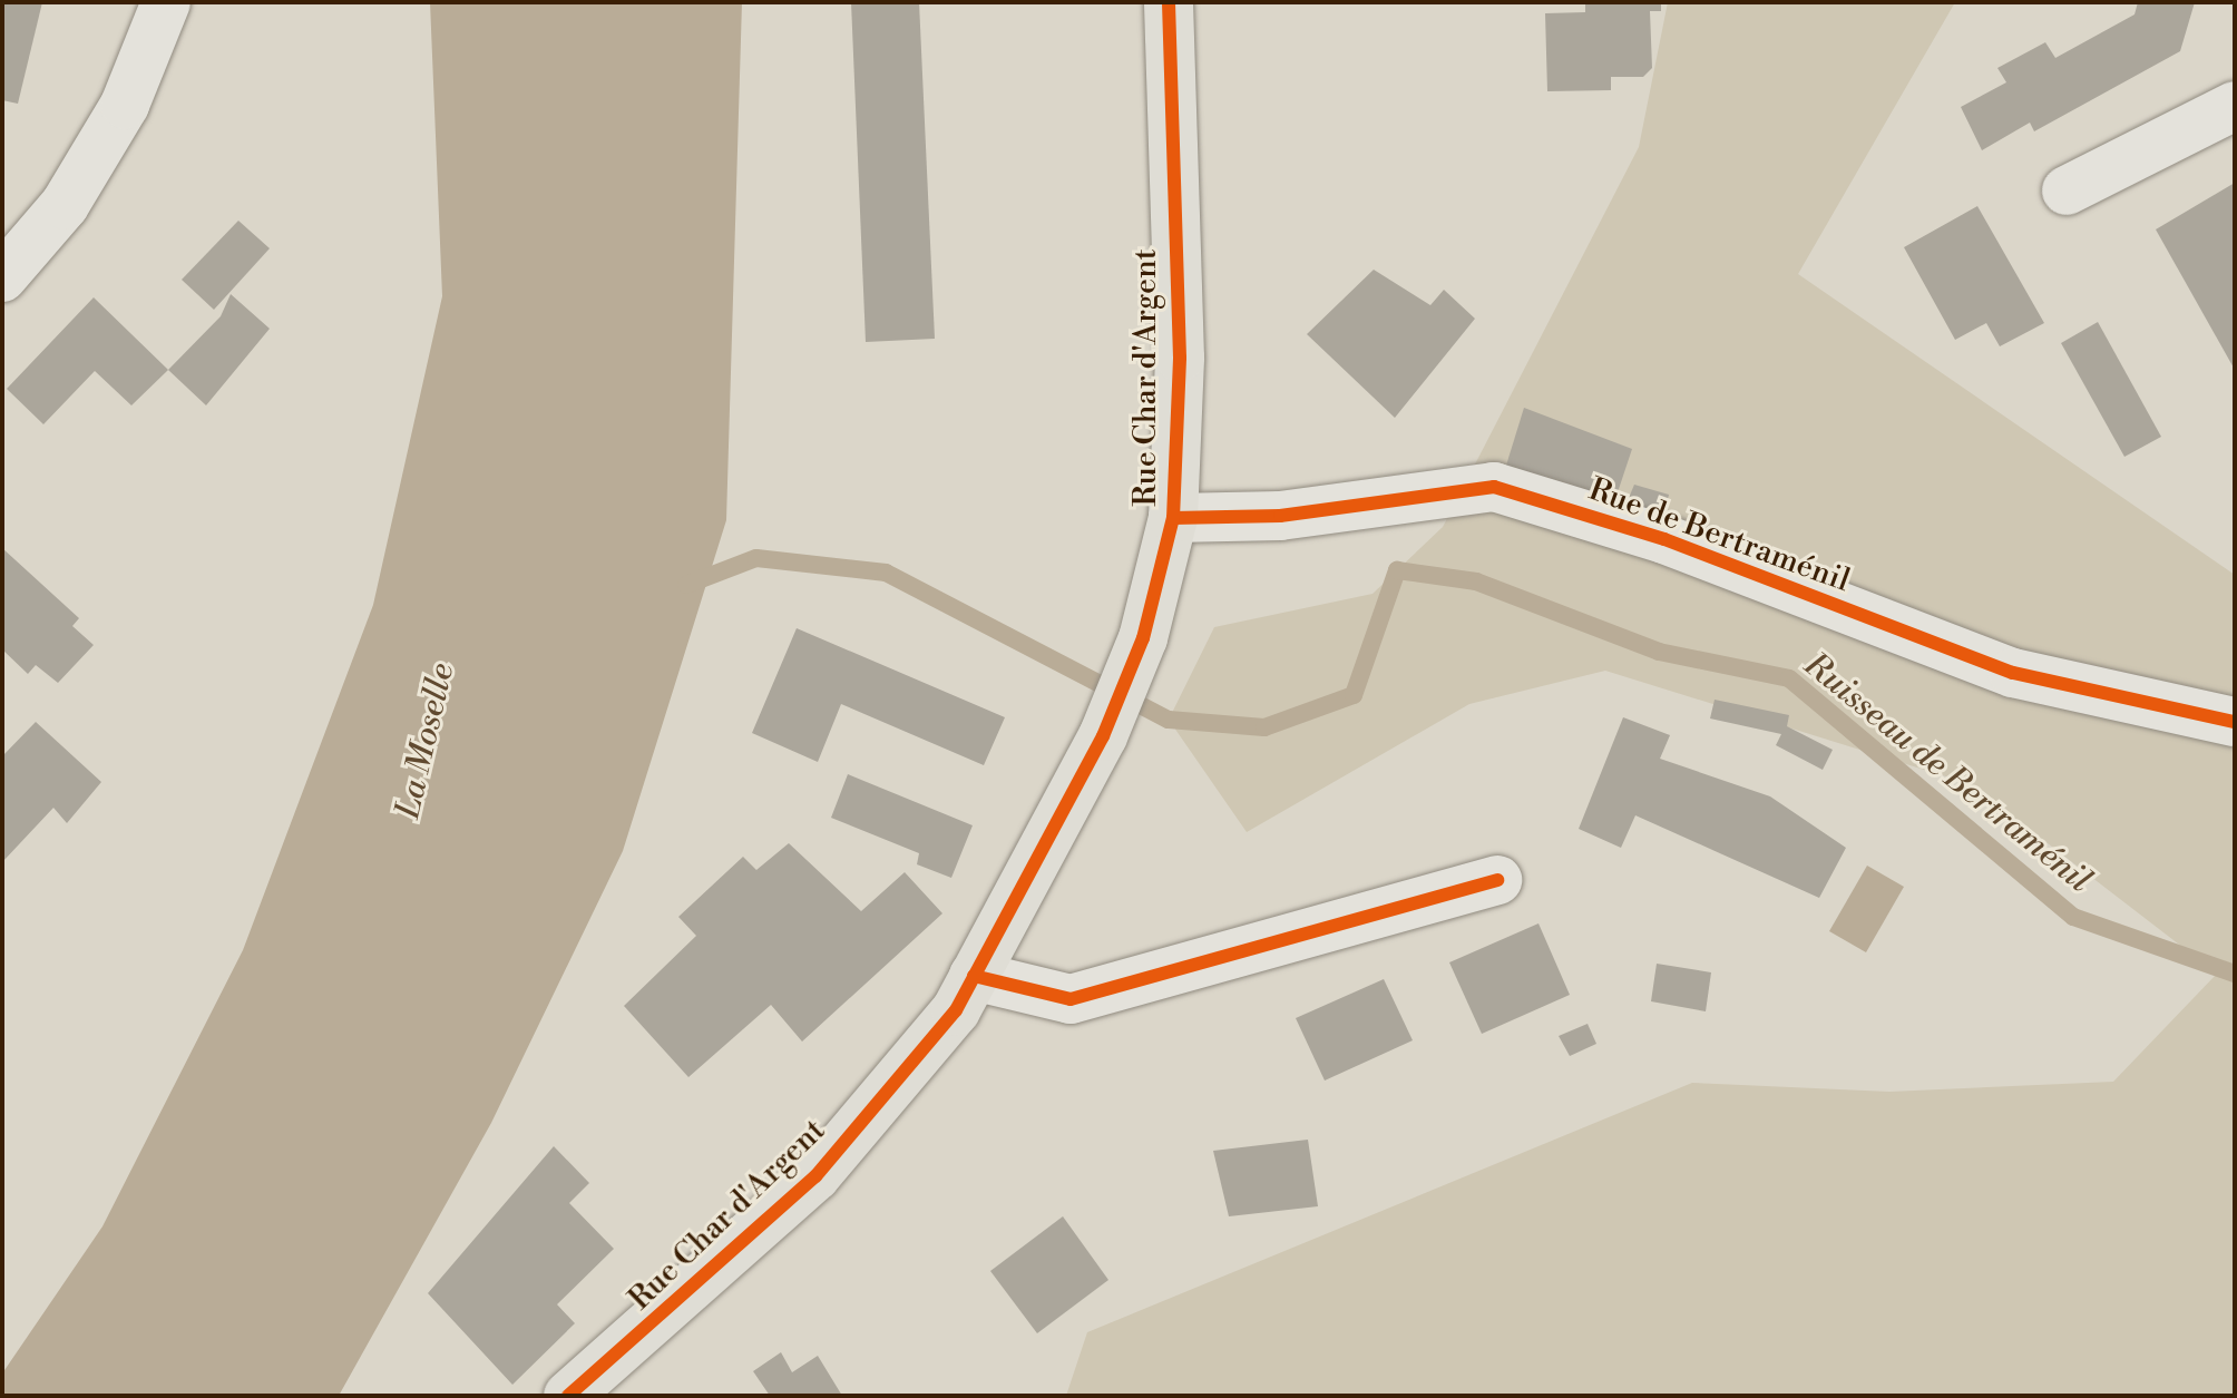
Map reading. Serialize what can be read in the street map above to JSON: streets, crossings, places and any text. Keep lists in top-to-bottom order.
{
  "streets": {
    "main road": ["Rue Char d'Argent"],
    "street": ["Rue de Bertraménil"]
  },
  "crossings": [
    ["Rue Char d'Argent", "Rue de Bertraménil"]
  ],
  "water": ["La Moselle", "Ruisseau de Bertraménil"]
}
